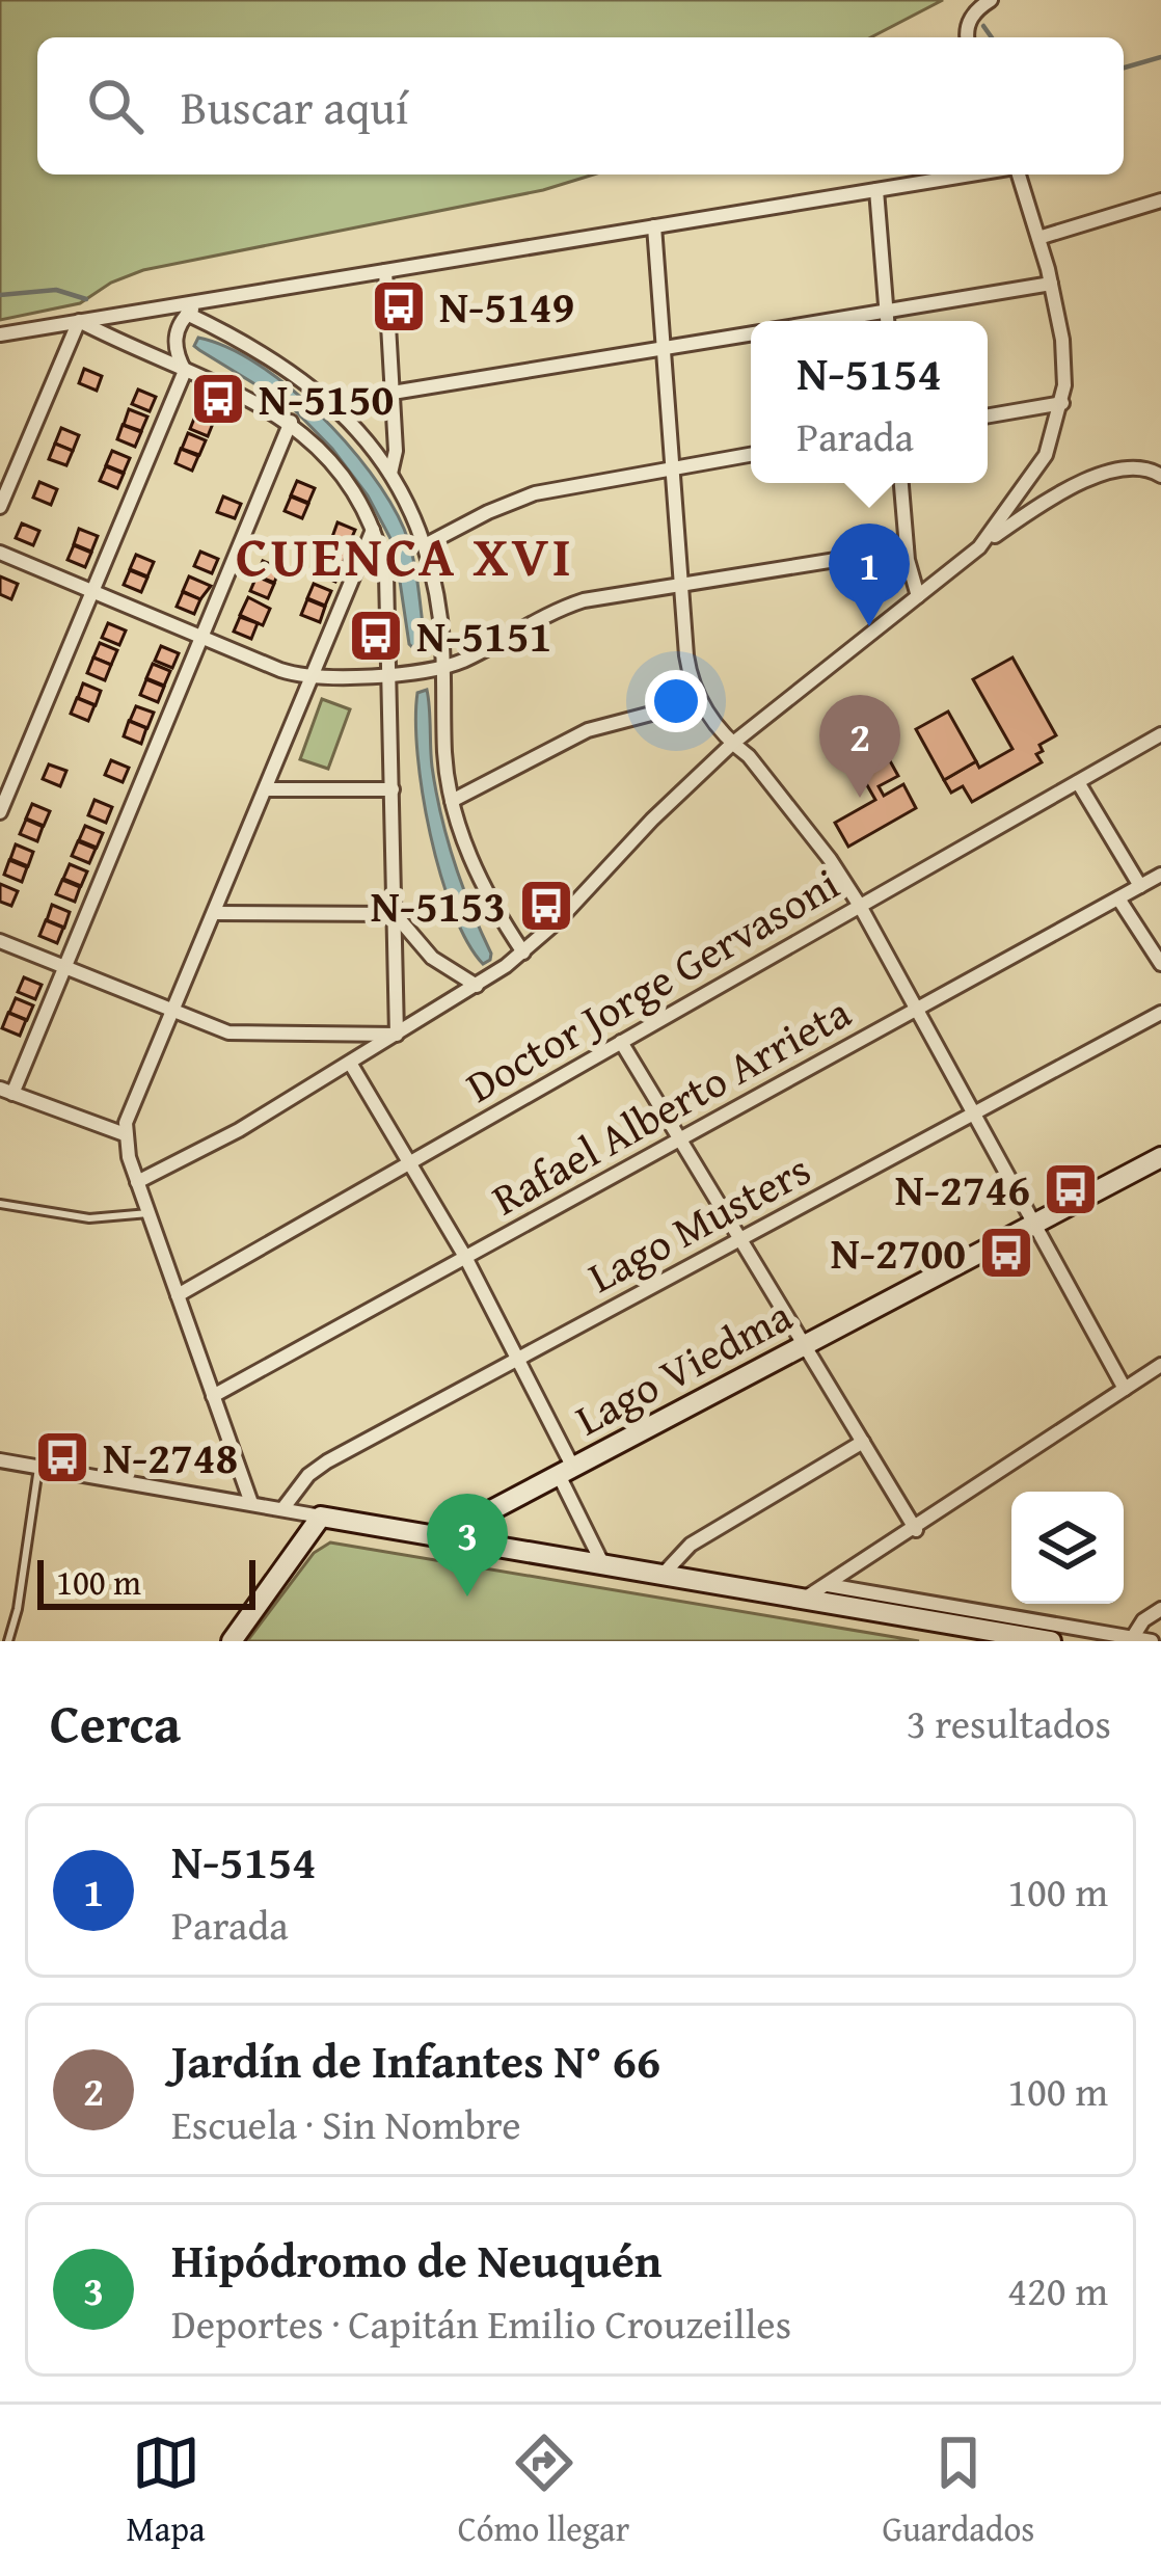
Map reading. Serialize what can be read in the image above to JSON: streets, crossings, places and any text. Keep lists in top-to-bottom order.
{
  "streets": {
    "main road": ["Lago Viedma"],
    "street": ["Doctor Jorge Gervasoni", "Rafael Alberto Arrieta", "Lago Musters"]
  },
  "districts": ["CUENCA XVI"],
  "places": {
    "bus stop": [
      "N-5149",
      "N-5150",
      "N-5151",
      "N-5153",
      "N-2746",
      "N-2700",
      "N-2748"
    ]
  },
  "scale_bar": "100 m",
  "page": {
    "search": "Buscar aquí",
    "popup": ["N-5154", "Parada"],
    "pins": ["1", "2", "3"],
    "scale": "100 m",
    "heading": ["Cerca", "3 resultados"],
    "list": [
      {
        "mark": "1",
        "name": "N-5154",
        "note": "Parada",
        "value": "100 m"
      },
      {
        "mark": "2",
        "name": "Jardín de Infantes N° 66",
        "note": "Escuela · Sin Nombre",
        "value": "100 m"
      },
      {
        "mark": "3",
        "name": "Hipódromo de Neuquén",
        "note": "Deportes · Capitán Emilio Crouzeilles",
        "value": "420 m"
      }
    ],
    "nav": ["Mapa", "Cómo llegar", "Guardados"]
  }
}
